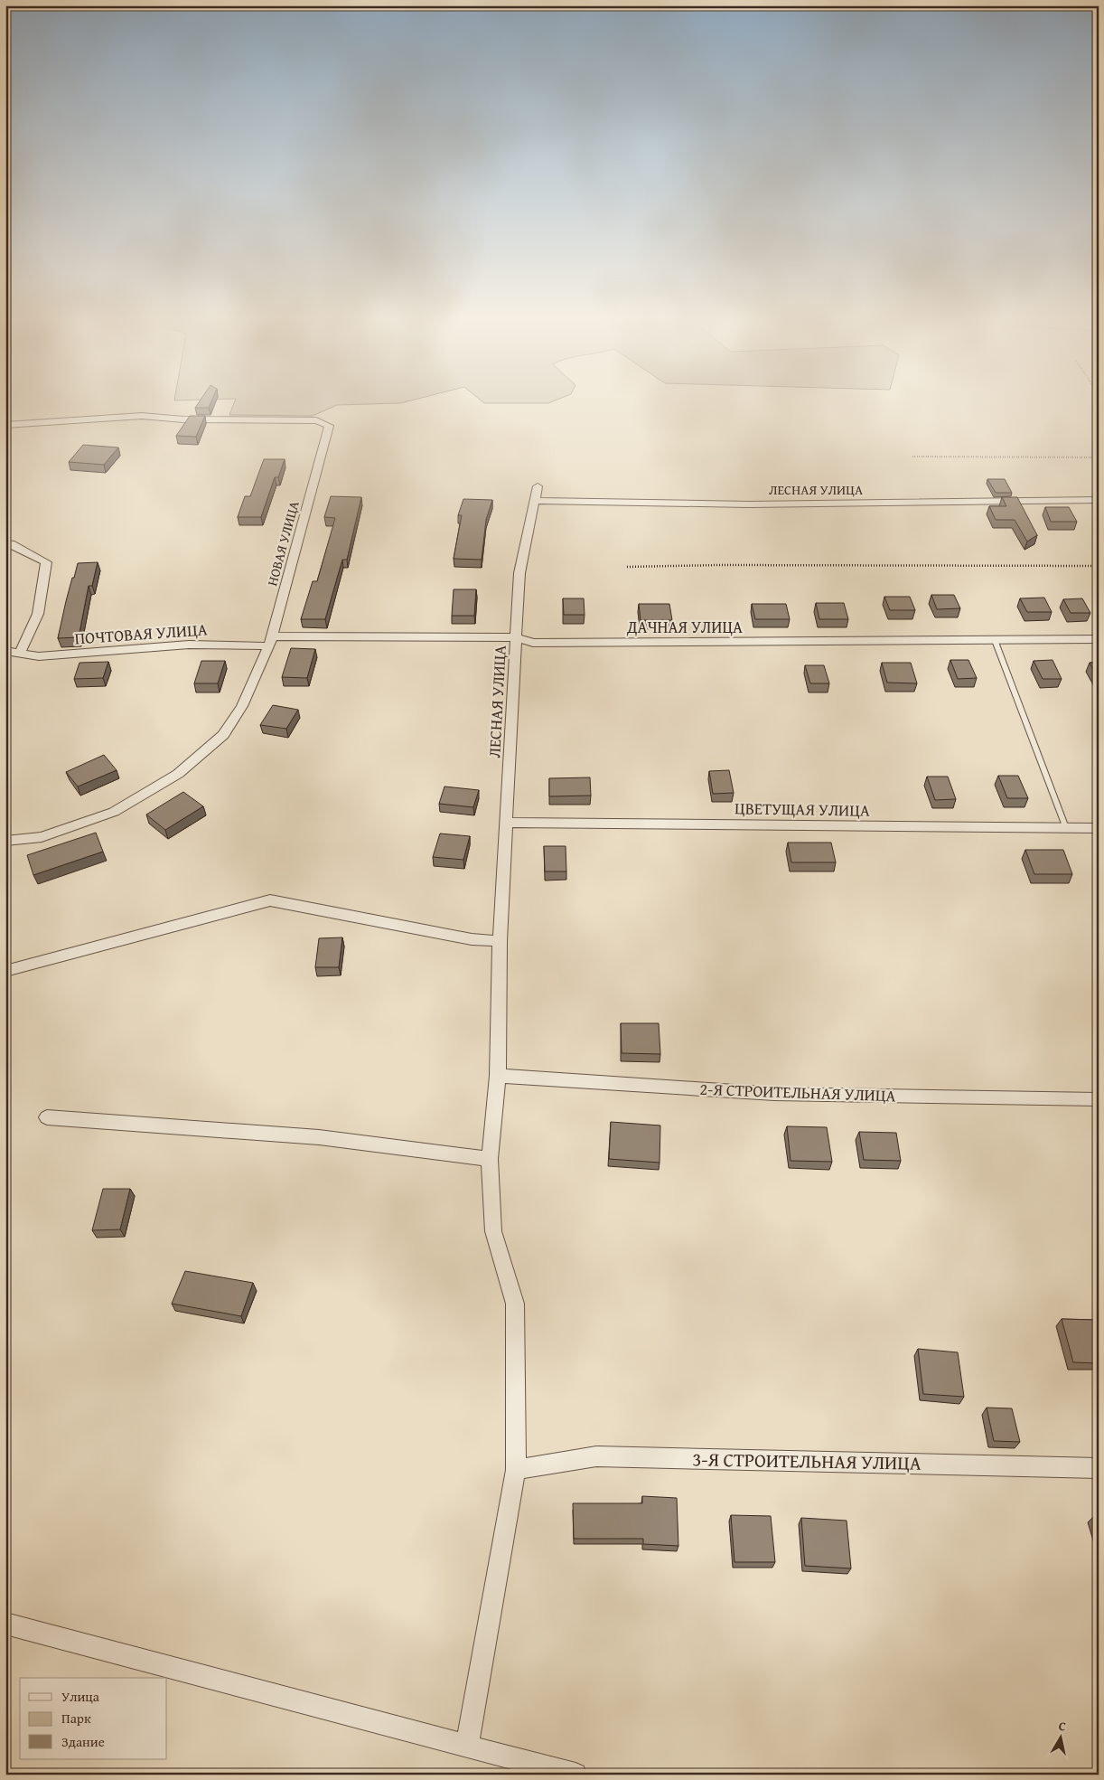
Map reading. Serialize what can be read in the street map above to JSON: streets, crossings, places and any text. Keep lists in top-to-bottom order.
{
  "streets": {
    "street": [
      "ЛЕСНАЯ УЛИЦА",
      "НОВАЯ УЛИЦА",
      "ДАЧНАЯ УЛИЦА",
      "ПОЧТОВАЯ УЛИЦА",
      "ЦВЕТУЩАЯ УЛИЦА",
      "2-Я СТРОИТЕЛЬНАЯ УЛИЦА",
      "3-Я СТРОИТЕЛЬНАЯ УЛИЦА"
    ]
  },
  "crossings": [
    ["ЛЕСНАЯ УЛИЦА", "ДАЧНАЯ УЛИЦА"],
    ["ЛЕСНАЯ УЛИЦА", "ЦВЕТУЩАЯ УЛИЦА"],
    ["ЛЕСНАЯ УЛИЦА", "2-Я СТРОИТЕЛЬНАЯ УЛИЦА"],
    ["ЛЕСНАЯ УЛИЦА", "3-Я СТРОИТЕЛЬНАЯ УЛИЦА"],
    ["НОВАЯ УЛИЦА", "ДАЧНАЯ УЛИЦА"],
    ["НОВАЯ УЛИЦА", "ПОЧТОВАЯ УЛИЦА"],
    ["ДАЧНАЯ УЛИЦА", "ПОЧТОВАЯ УЛИЦА"]
  ],
  "legend": ["Улица", "Парк", "Здание"],
  "north": "top"
}
